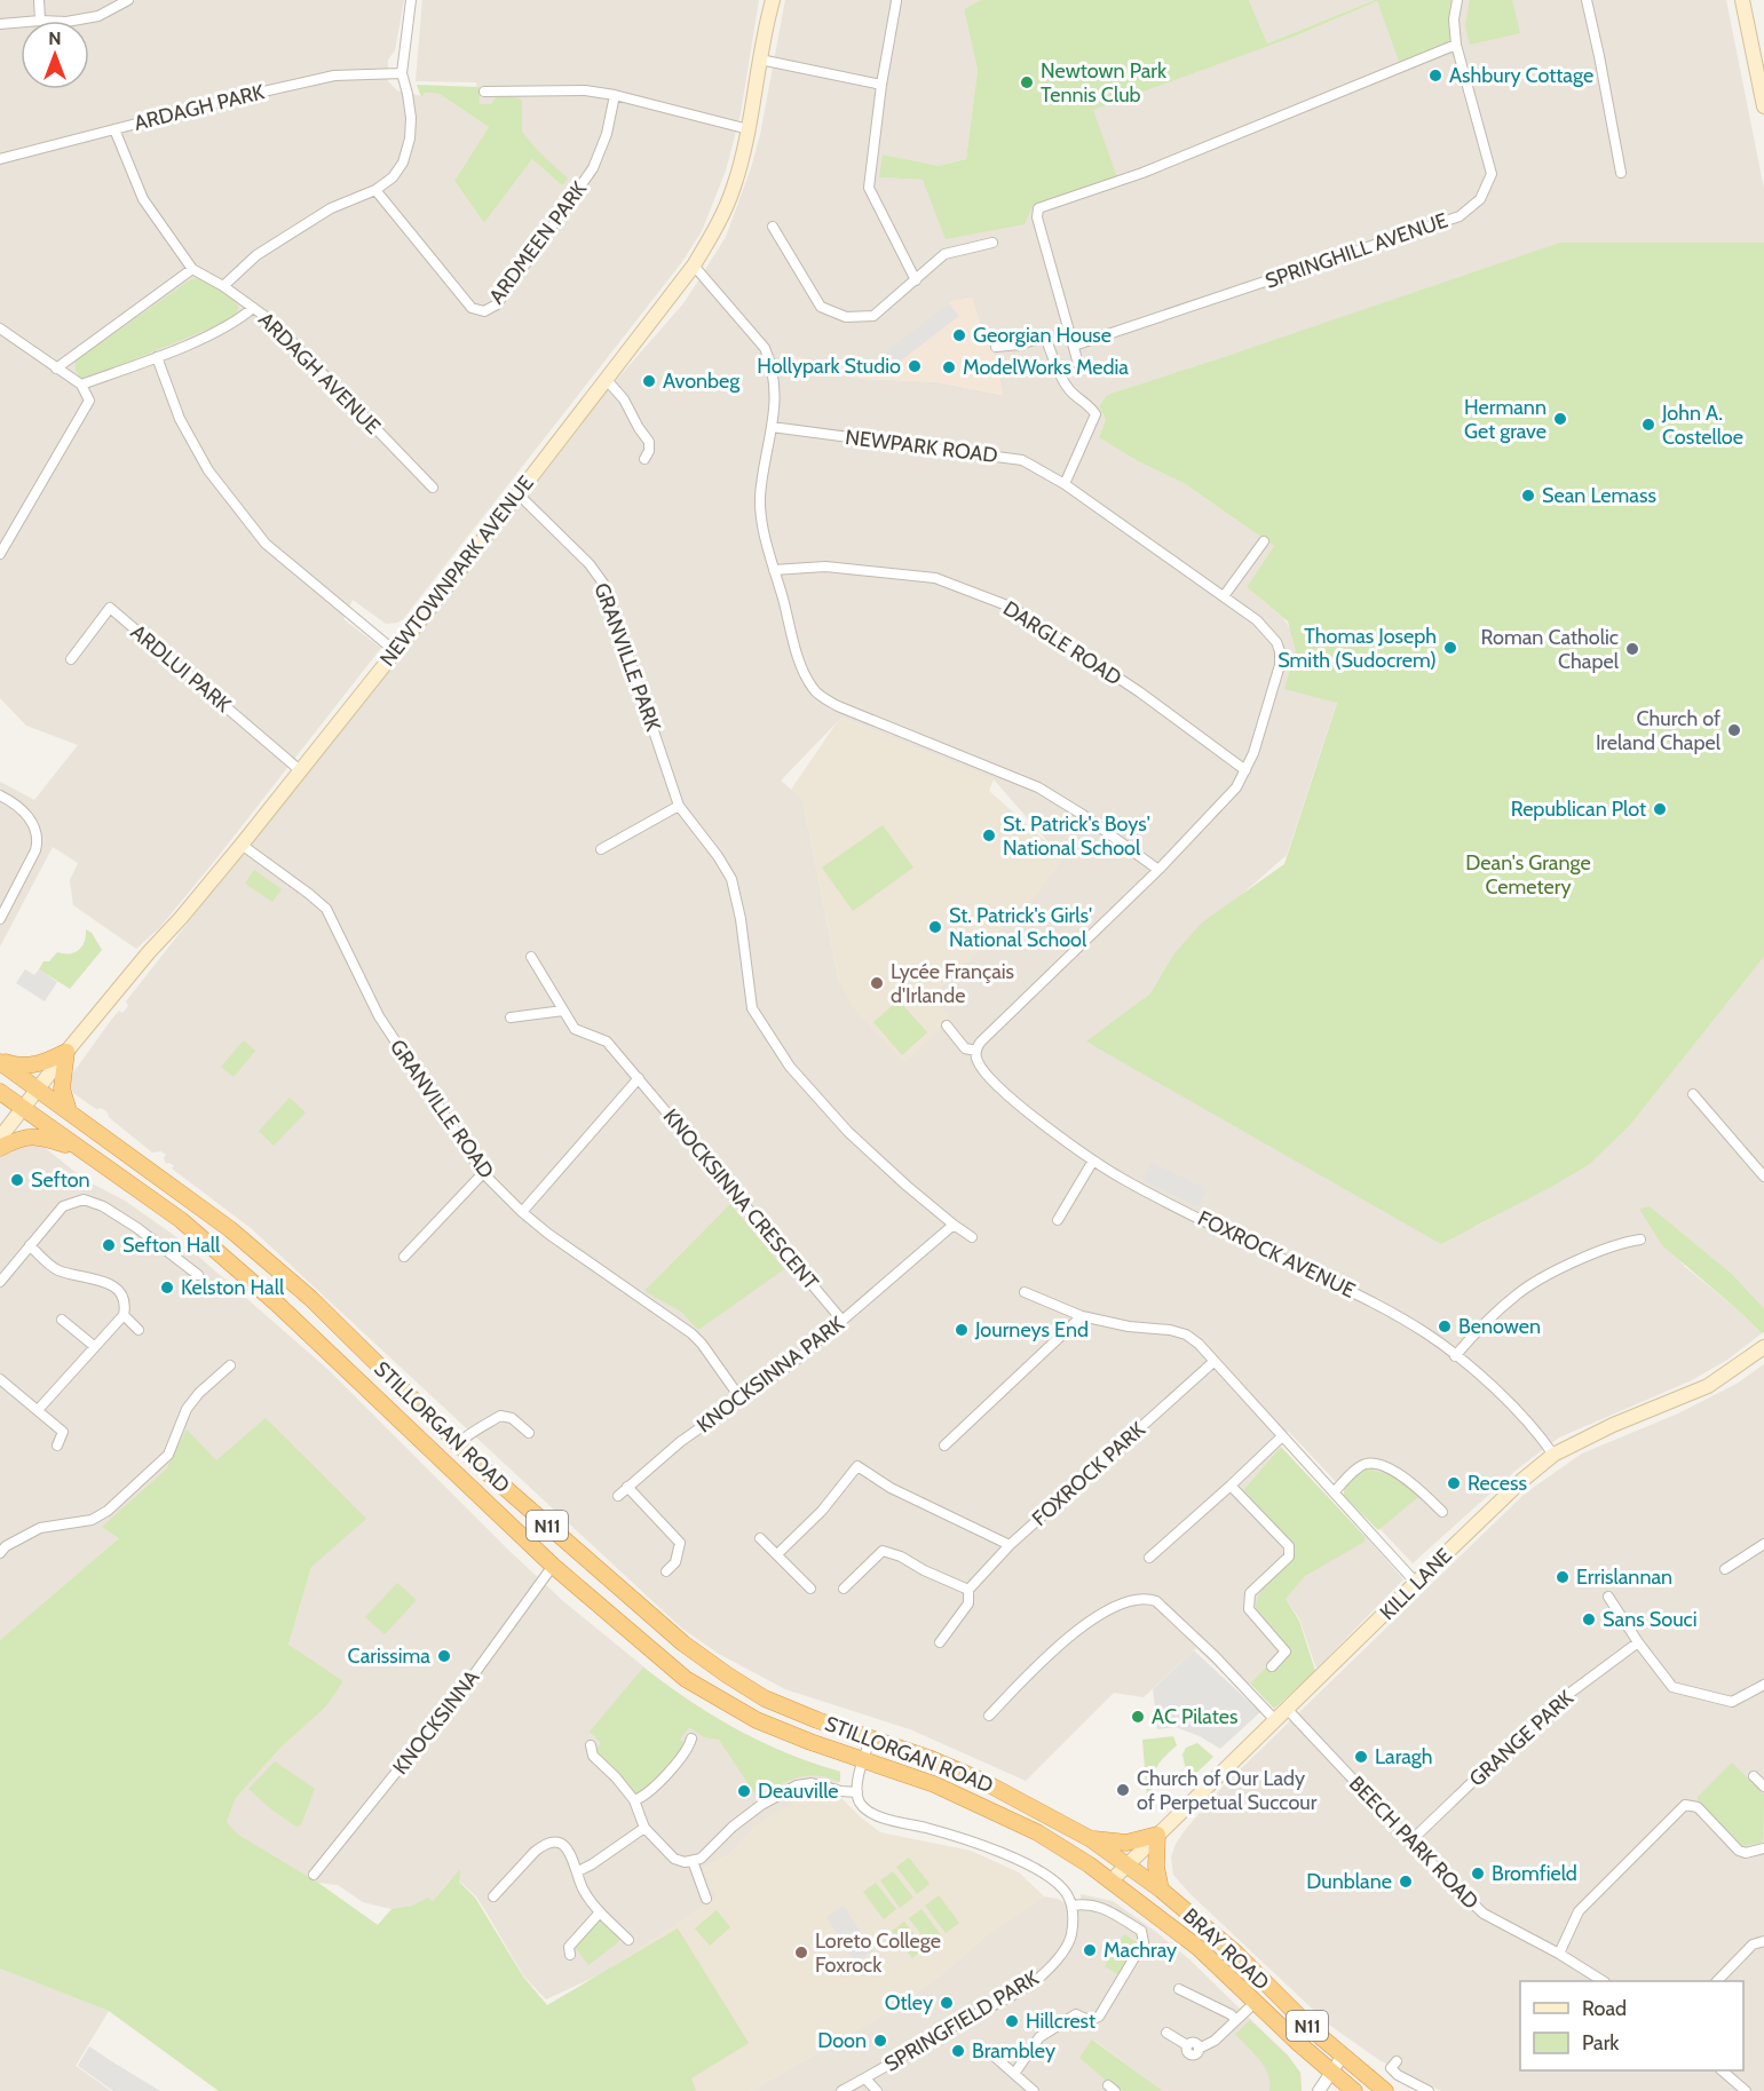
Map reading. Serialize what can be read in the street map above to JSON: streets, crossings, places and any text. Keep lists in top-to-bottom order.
{
  "streets": {
    "highway": ["STILLORGAN ROAD", "N11", "BRAY ROAD"],
    "main road": ["NEWTOWNPARK AVENUE", "KILL LANE"],
    "street": [
      "ARDAGH PARK",
      "ARDMEEN PARK",
      "SPRINGHILL AVENUE",
      "ARDAGH AVENUE",
      "NEWPARK ROAD",
      "DARGLE ROAD",
      "GRANVILLE PARK",
      "ARDLUI PARK",
      "GRANVILLE ROAD",
      "KNOCKSINNA CRESCENT",
      "FOXROCK AVENUE",
      "KNOCKSINNA PARK",
      "FOXROCK PARK",
      "KNOCKSINNA",
      "GRANGE PARK",
      "BEECH PARK ROAD",
      "SPRINGFIELD PARK"
    ]
  },
  "crossings": [
    ["ARDAGH PARK", "ARDAGH AVENUE"],
    ["NEWPARK ROAD", "DARGLE ROAD"],
    ["NEWTOWNPARK AVENUE", "GRANVILLE PARK"],
    ["NEWTOWNPARK AVENUE", "ARDLUI PARK"],
    ["NEWTOWNPARK AVENUE", "GRANVILLE ROAD"],
    ["NEWTOWNPARK AVENUE", "STILLORGAN ROAD"],
    ["NEWTOWNPARK AVENUE", "N11"],
    ["GRANVILLE PARK", "KNOCKSINNA PARK"],
    ["GRANVILLE ROAD", "KNOCKSINNA PARK"],
    ["KNOCKSINNA CRESCENT", "KNOCKSINNA PARK"],
    ["FOXROCK AVENUE", "KILL LANE"],
    ["STILLORGAN ROAD", "N11"],
    ["STILLORGAN ROAD", "KILL LANE"],
    ["STILLORGAN ROAD", "KNOCKSINNA"],
    ["STILLORGAN ROAD", "BRAY ROAD"],
    ["KILL LANE", "BEECH PARK ROAD"],
    ["KILL LANE", "BRAY ROAD"],
    ["GRANGE PARK", "BEECH PARK ROAD"]
  ],
  "parks": ["Dean's Grange Cemetery"],
  "places": [
    "Ashbury Cottage",
    "Newtown Park Tennis Club",
    "Georgian House",
    "Hollypark Studio",
    "ModelWorks Media",
    "Avonbeg",
    "Hermann Get grave",
    "John A. Costelloe",
    "Sean Lemass",
    "Thomas Joseph Smith (Sudocrem)",
    "Roman Catholic Chapel",
    "Church of Ireland Chapel",
    "Republican Plot",
    "St. Patrick's Boys' National School",
    "St. Patrick's Girls' National School",
    "Lycée Français d'Irlande",
    "Sefton",
    "Sefton Hall",
    "Kelston Hall",
    "Benowen",
    "Journeys End",
    "Recess",
    "Errislannan",
    "Sans Souci",
    "Carissima",
    "AC Pilates",
    "Laragh",
    "Church of Our Lady of Perpetual Succour",
    "Deauville",
    "Bromfield",
    "Dunblane",
    "Machray",
    "Loreto College Foxrock",
    "Otley",
    "Hillcrest",
    "Doon",
    "Brambley"
  ],
  "legend": ["Road", "Park"],
  "north": "top"
}
